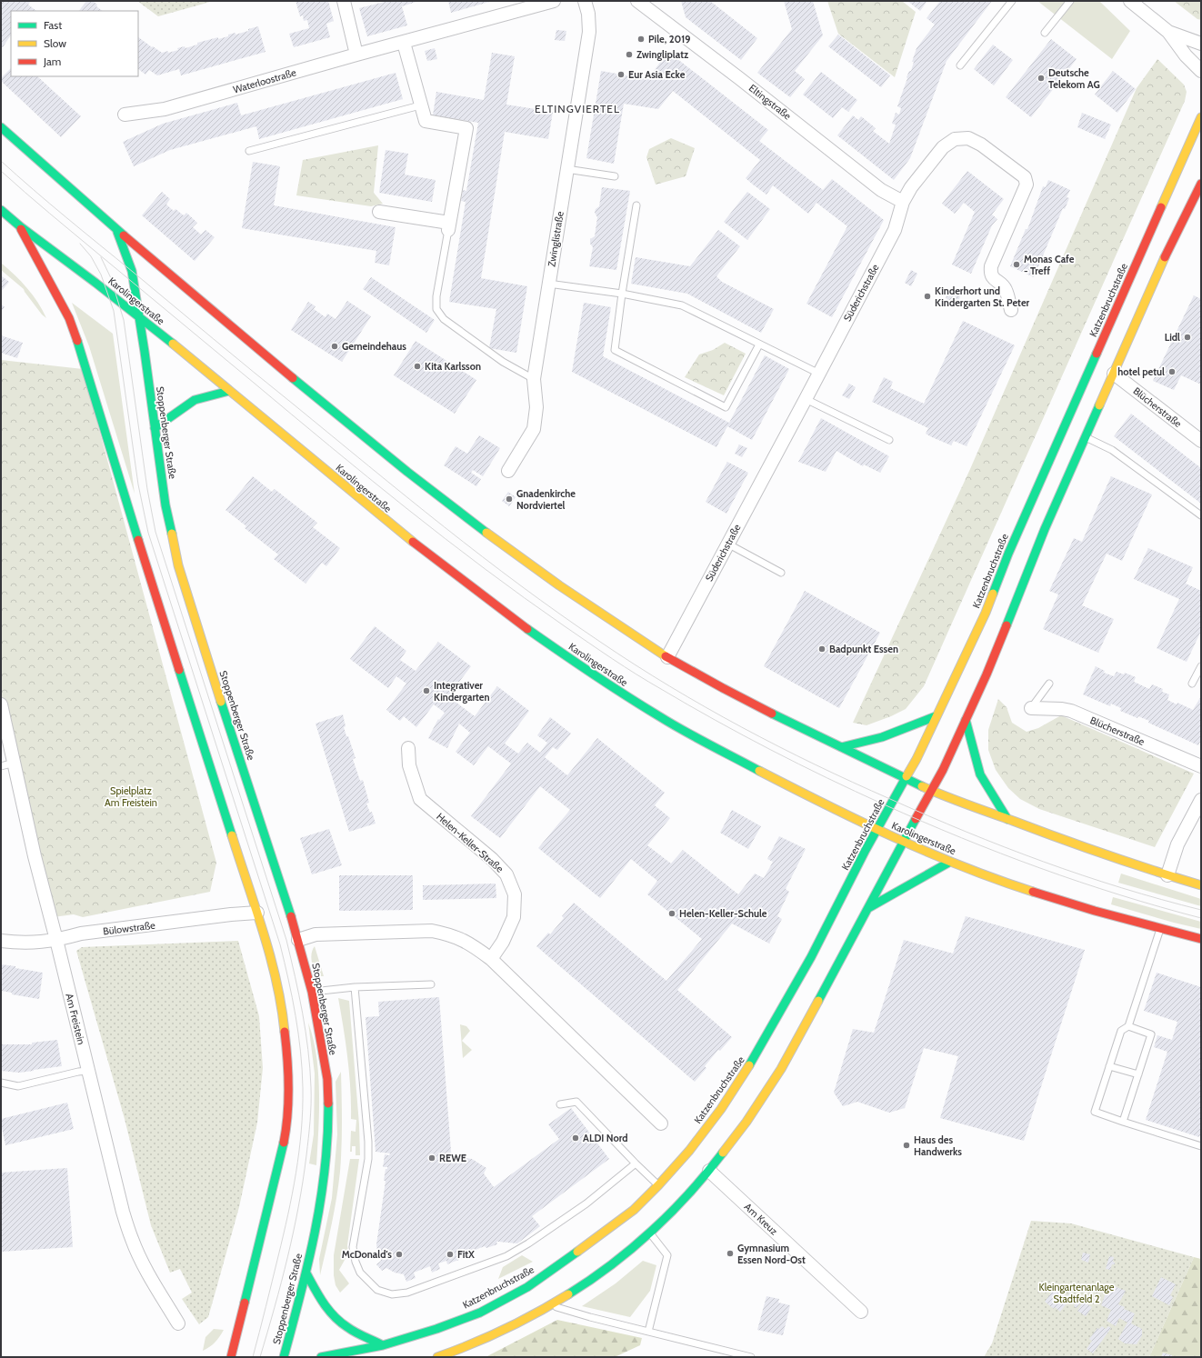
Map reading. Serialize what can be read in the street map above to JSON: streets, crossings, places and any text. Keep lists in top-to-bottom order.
{
  "streets": {
    "main road": ["Katzenbruchstraße", "Karolingerstraße", "Stoppenberger Straße"],
    "street": [
      "Waterloostraße",
      "Eltingstraße",
      "Zwinglistraße",
      "Süderichstraße",
      "Blücherstraße",
      "Helen-Keller-Straße",
      "Bülowstraße",
      "Am Freistein",
      "Am Kreuz"
    ]
  },
  "crossings": [
    ["Eltingstraße", "Süderichstraße"],
    ["Katzenbruchstraße", "Karolingerstraße"],
    ["Karolingerstraße", "Stoppenberger Straße"],
    ["Bülowstraße", "Am Freistein"]
  ],
  "districts": ["ELTINGVIERTEL"],
  "parks": ["Spielplatz Am Freistein", "Kleingartenanlage Stadtfeld 2"],
  "places": [
    "Pile, 2019",
    "Zwingliplatz",
    "Eur Asia Ecke",
    "Deutsche Telekom AG",
    "Monas Cafe - Treff",
    "Kinderhort und Kindergarten St. Peter",
    "Lidl",
    "Gemeindehaus",
    "Kita Karlsson",
    "hotel petul",
    "Gnadenkirche Nordviertel",
    "Badpunkt Essen",
    "Integrativer Kindergarten",
    "Helen-Keller-Schule",
    "ALDI Nord",
    "Haus des Handwerks",
    "REWE",
    "Gymnasium Essen Nord-Ost",
    "McDonald's",
    "FitX"
  ],
  "legend": ["Fast", "Slow", "Jam"]
}
